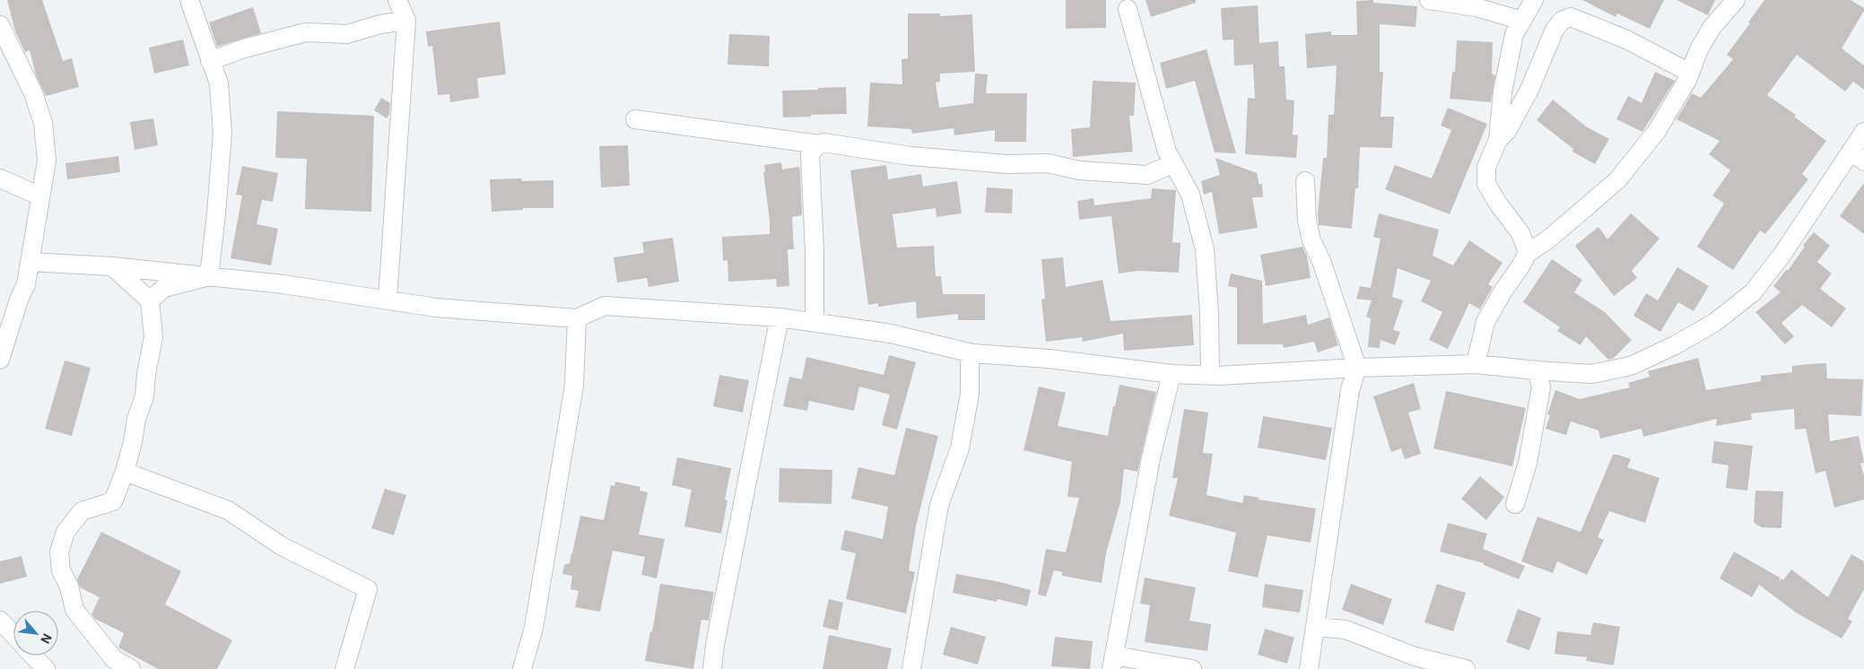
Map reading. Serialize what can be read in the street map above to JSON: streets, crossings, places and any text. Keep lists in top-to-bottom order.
{
  "north": "bottom right"
}
